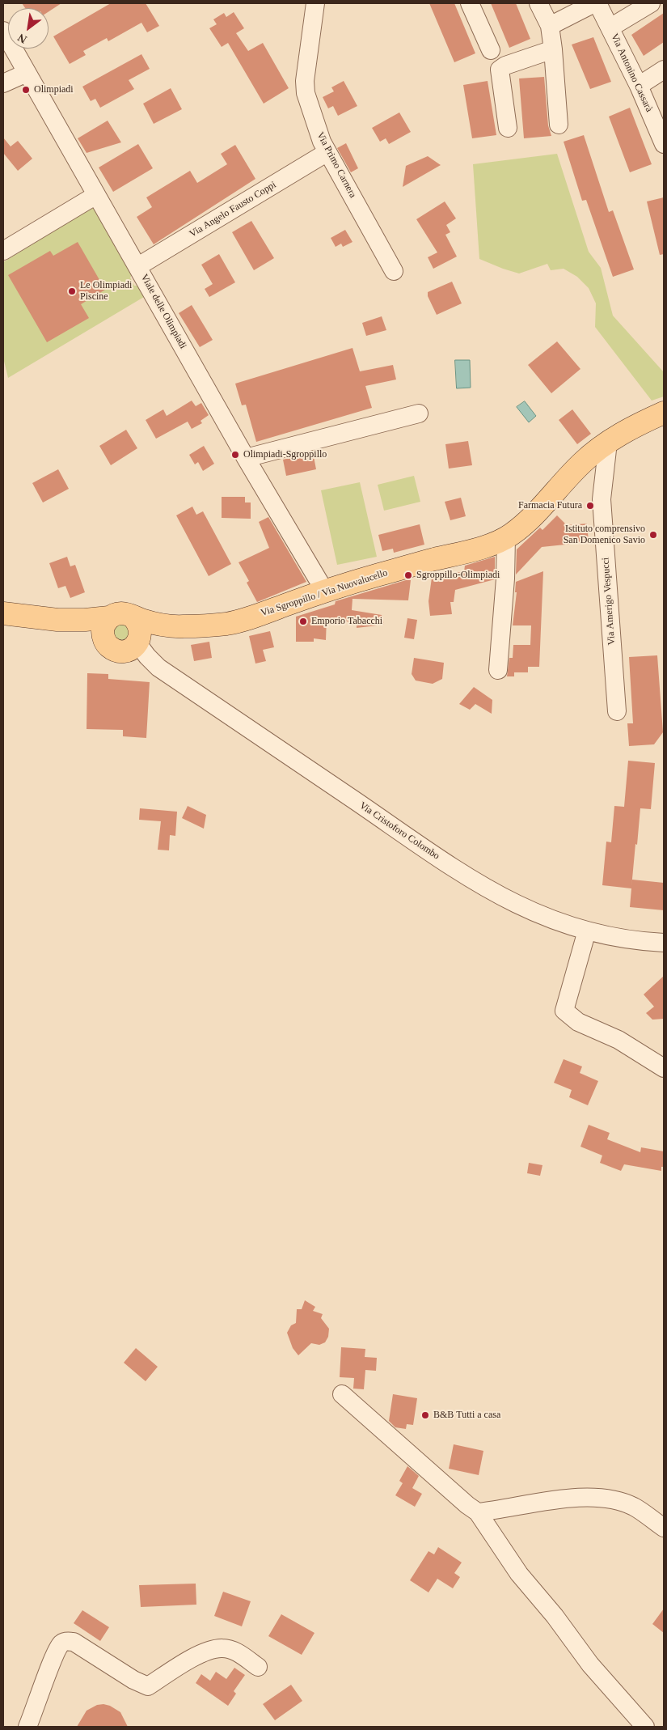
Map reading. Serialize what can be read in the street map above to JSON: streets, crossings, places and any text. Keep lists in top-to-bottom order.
{
  "streets": {
    "main road": ["Via Sgroppillo / Via Nuovalucello"],
    "street": [
      "Via Antonino Cassarà",
      "Via Primo Carnera",
      "Via Angelo Fausto Coppi",
      "Viale delle Olimpiadi",
      "Via Amerigo Vespucci",
      "Via Cristoforo Colombo"
    ]
  },
  "crossings": [
    ["Via Primo Carnera", "Via Angelo Fausto Coppi"],
    ["Via Angelo Fausto Coppi", "Viale delle Olimpiadi"],
    ["Viale delle Olimpiadi", "Via Sgroppillo / Via Nuovalucello"],
    ["Via Sgroppillo / Via Nuovalucello", "Via Amerigo Vespucci"]
  ],
  "places": [
    "Olimpiadi",
    "Le Olimpiadi Piscine",
    "Olimpiadi-Sgroppillo",
    "Farmacia Futura",
    "Istituto comprensivo San Domenico Savio",
    "Sgroppillo-Olimpiadi",
    "Emporio Tabacchi",
    "B&B Tutti a casa"
  ],
  "north": "bottom left"
}
